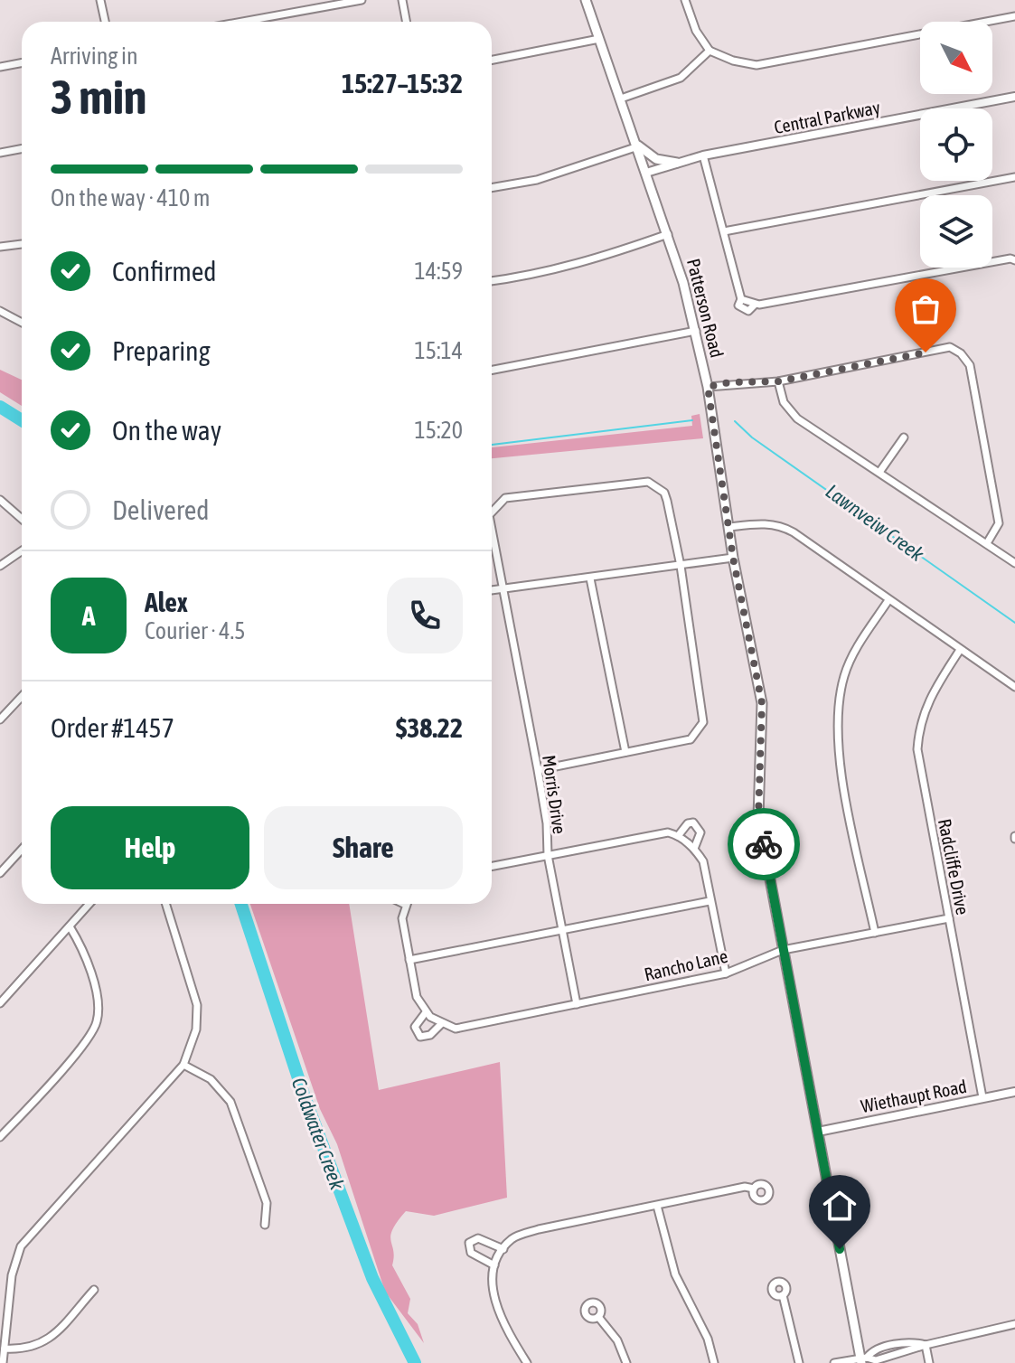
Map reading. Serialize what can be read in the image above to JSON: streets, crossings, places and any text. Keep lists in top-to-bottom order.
{
  "streets": {
    "main road": ["Patterson Road"],
    "street": [
      "Central Parkway",
      "Morris Drive",
      "Radcliffe Drive",
      "Rancho Lane",
      "Wiethaupt Road"
    ]
  },
  "crossings": [
    ["Central Parkway", "Patterson Road"],
    ["Patterson Road", "Rancho Lane"],
    ["Patterson Road", "Wiethaupt Road"],
    ["Morris Drive", "Rancho Lane"],
    ["Radcliffe Drive", "Rancho Lane"],
    ["Radcliffe Drive", "Wiethaupt Road"]
  ],
  "water": ["Lawnveiw Creek", "Coldwater Creek"],
  "north": "bottom right",
  "page": {
    "heading": ["3 min", "Arriving in", "15:27–15:32"],
    "panel": [
      "Alex",
      "Courier · 4.5",
      "Order #1457",
      "$38.22"
    ],
    "bar": "On the way · 410 m",
    "list": [
      ["Confirmed", "14:59"],
      ["Preparing", "15:14"],
      ["On the way", "15:20"],
      "Delivered"
    ],
    "round": "A",
    "buttons": ["Help", "Share"]
  }
}
